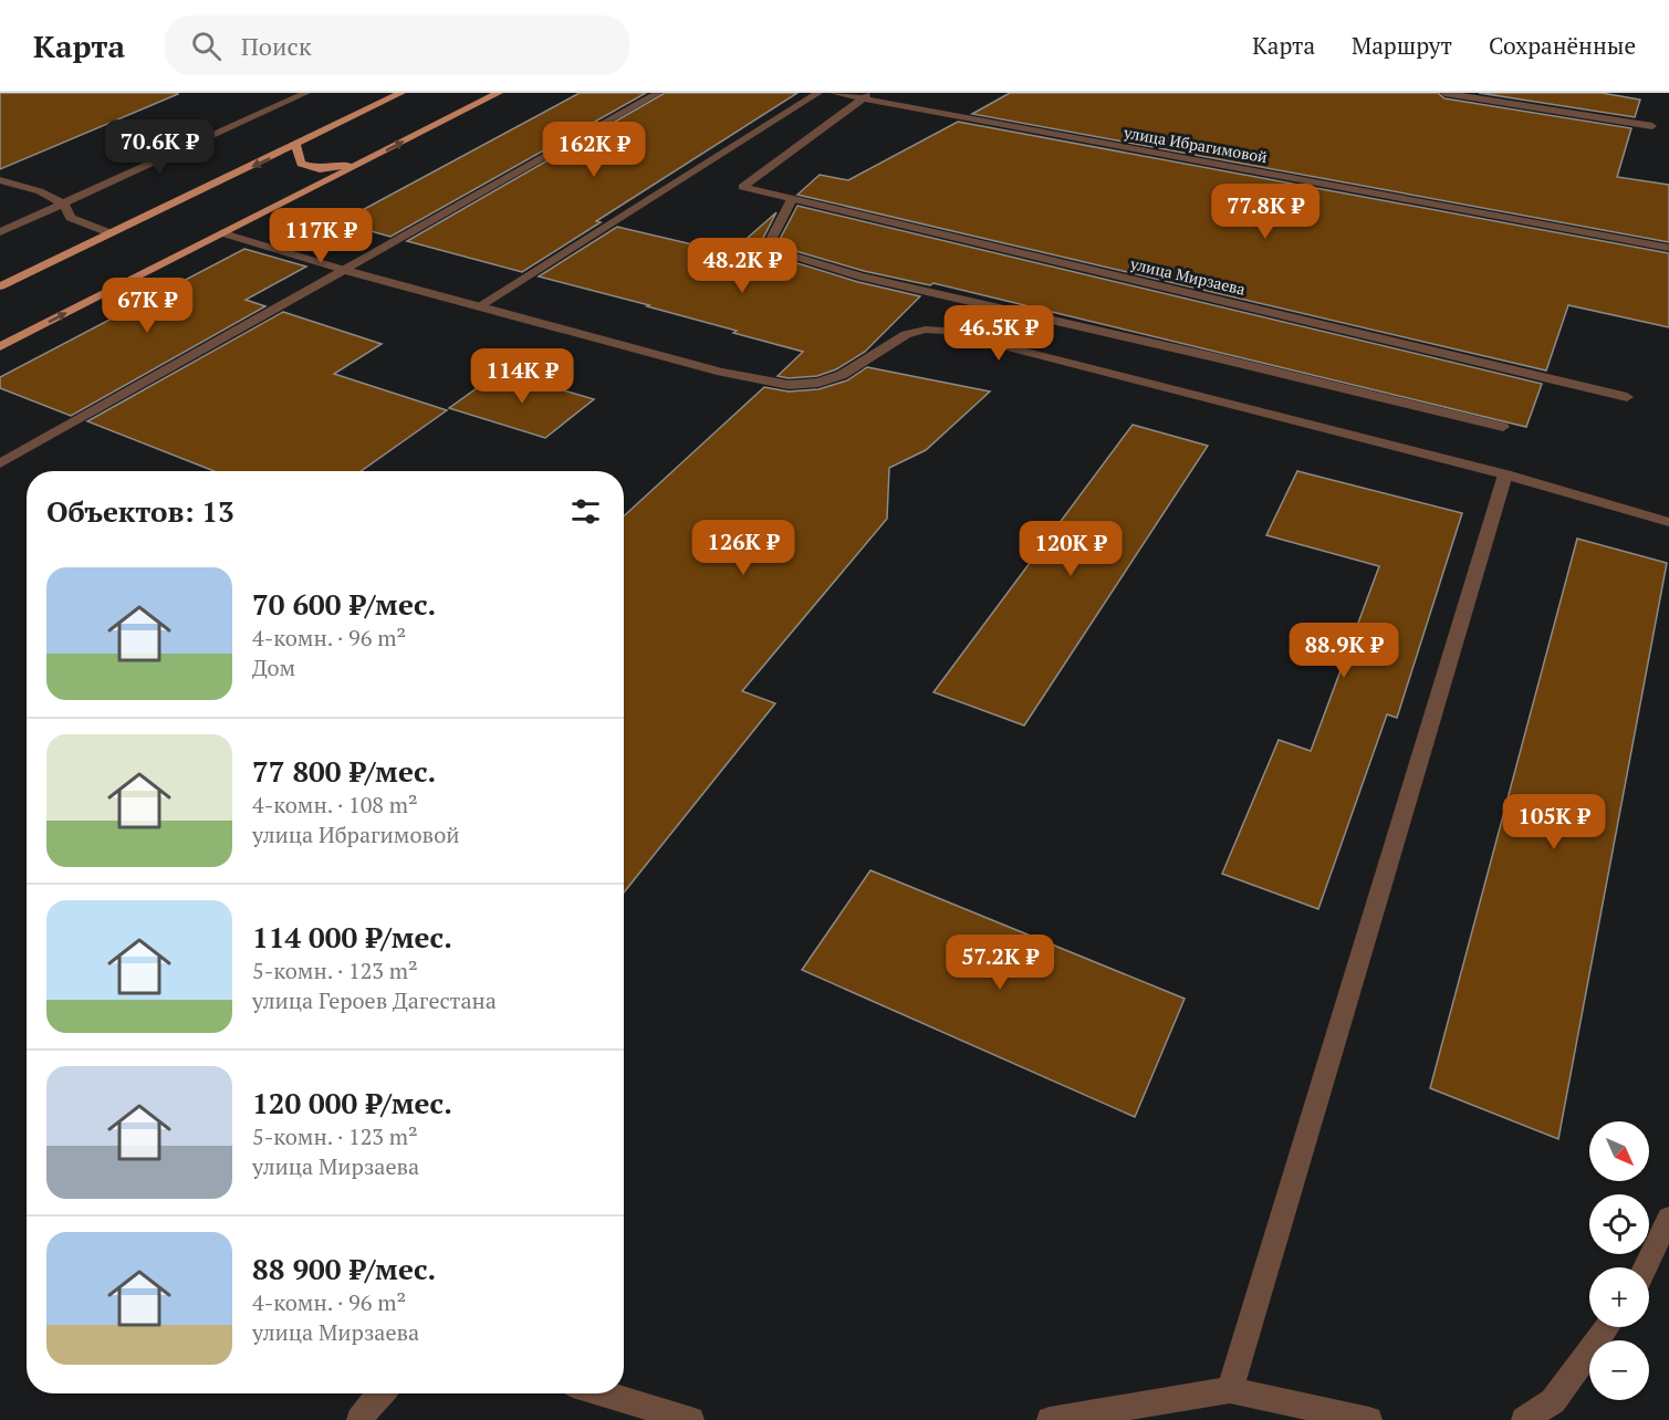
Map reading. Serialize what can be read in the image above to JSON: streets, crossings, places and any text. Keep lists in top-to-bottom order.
{
  "streets": {
    "street": ["улица Ибрагимовой", "улица Мирзаева"]
  },
  "crossings": [
    ["улица Ибрагимовой", "улица Мирзаева"]
  ],
  "north": "bottom right",
  "page": {
    "header": "Карта",
    "search": "Поиск",
    "nav": ["Карта", "Маршрут", "Сохранённые"],
    "price": [
      "70.6K ₽",
      "162K ₽",
      "77.8K ₽",
      "117K ₽",
      "48.2K ₽",
      "67K ₽",
      "46.5K ₽",
      "114K ₽",
      "126K ₽",
      "120K ₽",
      "88.9K ₽",
      "105K ₽",
      "57.2K ₽"
    ],
    "heading": "Объектов: 13",
    "list": [
      {
        "name": "70 600 ₽/мес.",
        "note": "4-комн. · 96 m² · Дом"
      },
      {
        "name": "77 800 ₽/мес.",
        "note": "4-комн. · 108 m² · улица Ибрагимовой"
      },
      {
        "name": "114 000 ₽/мес.",
        "note": "5-комн. · 123 m² · улица Героев Дагестана"
      },
      {
        "name": "120 000 ₽/мес.",
        "note": "5-комн. · 123 m² · улица Мирзаева"
      },
      {
        "name": "88 900 ₽/мес.",
        "note": "4-комн. · 96 m² · улица Мирзаева"
      }
    ],
    "map_buttons": ["+", "−"]
  }
}
